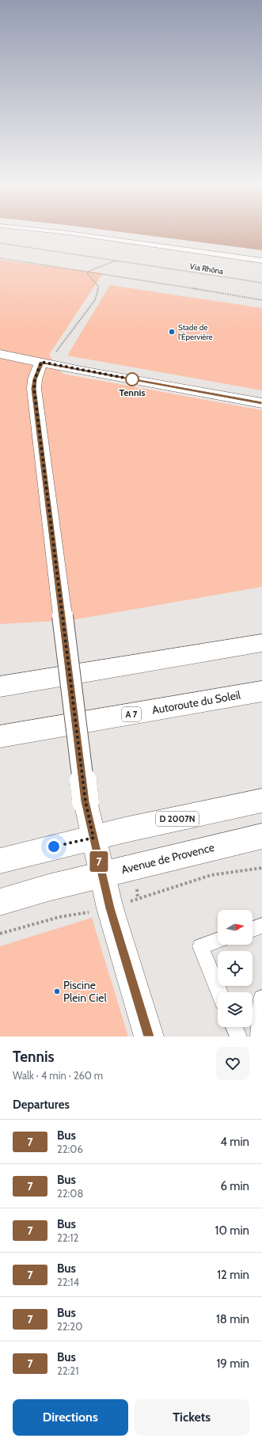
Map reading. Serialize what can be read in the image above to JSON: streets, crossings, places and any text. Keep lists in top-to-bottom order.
{
  "streets": {
    "main road": [
      "Autoroute du Soleil",
      "A 7",
      "D 2007N",
      "Avenue de Provence"
    ],
    "path": ["Via Rhôna"]
  },
  "places": ["Stade de l'Épervière", "Tennis", "Piscine Plein Ciel"],
  "lines": ["bus line 7"],
  "north": "right",
  "page": {
    "on_map": "7",
    "heading": [
      ["Tennis", "Walk · 4 min · 260 m"],
      "Departures"
    ],
    "list": [
      {
        "mark": "7",
        "name": "Bus",
        "note": "22:06",
        "value": "4 min"
      },
      {
        "mark": "7",
        "name": "Bus",
        "note": "22:08",
        "value": "6 min"
      },
      {
        "mark": "7",
        "name": "Bus",
        "note": "22:12",
        "value": "10 min"
      },
      {
        "mark": "7",
        "name": "Bus",
        "note": "22:14",
        "value": "12 min"
      },
      {
        "mark": "7",
        "name": "Bus",
        "note": "22:20",
        "value": "18 min"
      },
      {
        "mark": "7",
        "name": "Bus",
        "note": "22:21",
        "value": "19 min"
      }
    ],
    "buttons": ["Directions", "Tickets"]
  }
}
